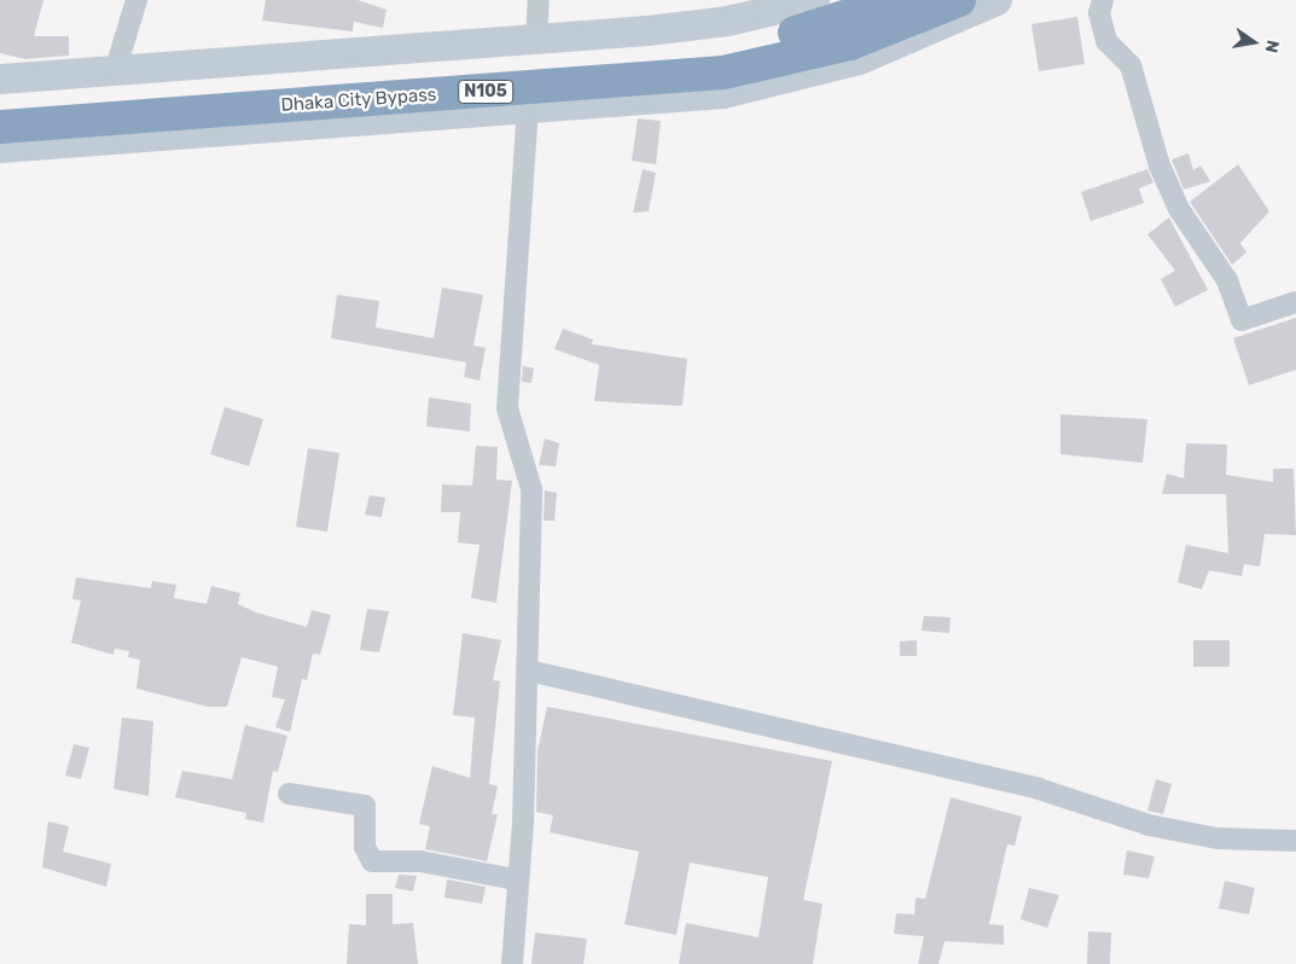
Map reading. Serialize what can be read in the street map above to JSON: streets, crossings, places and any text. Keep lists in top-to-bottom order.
{
  "streets": {
    "highway": ["N105", "Dhaka City Bypass"]
  },
  "north": "right"
}
